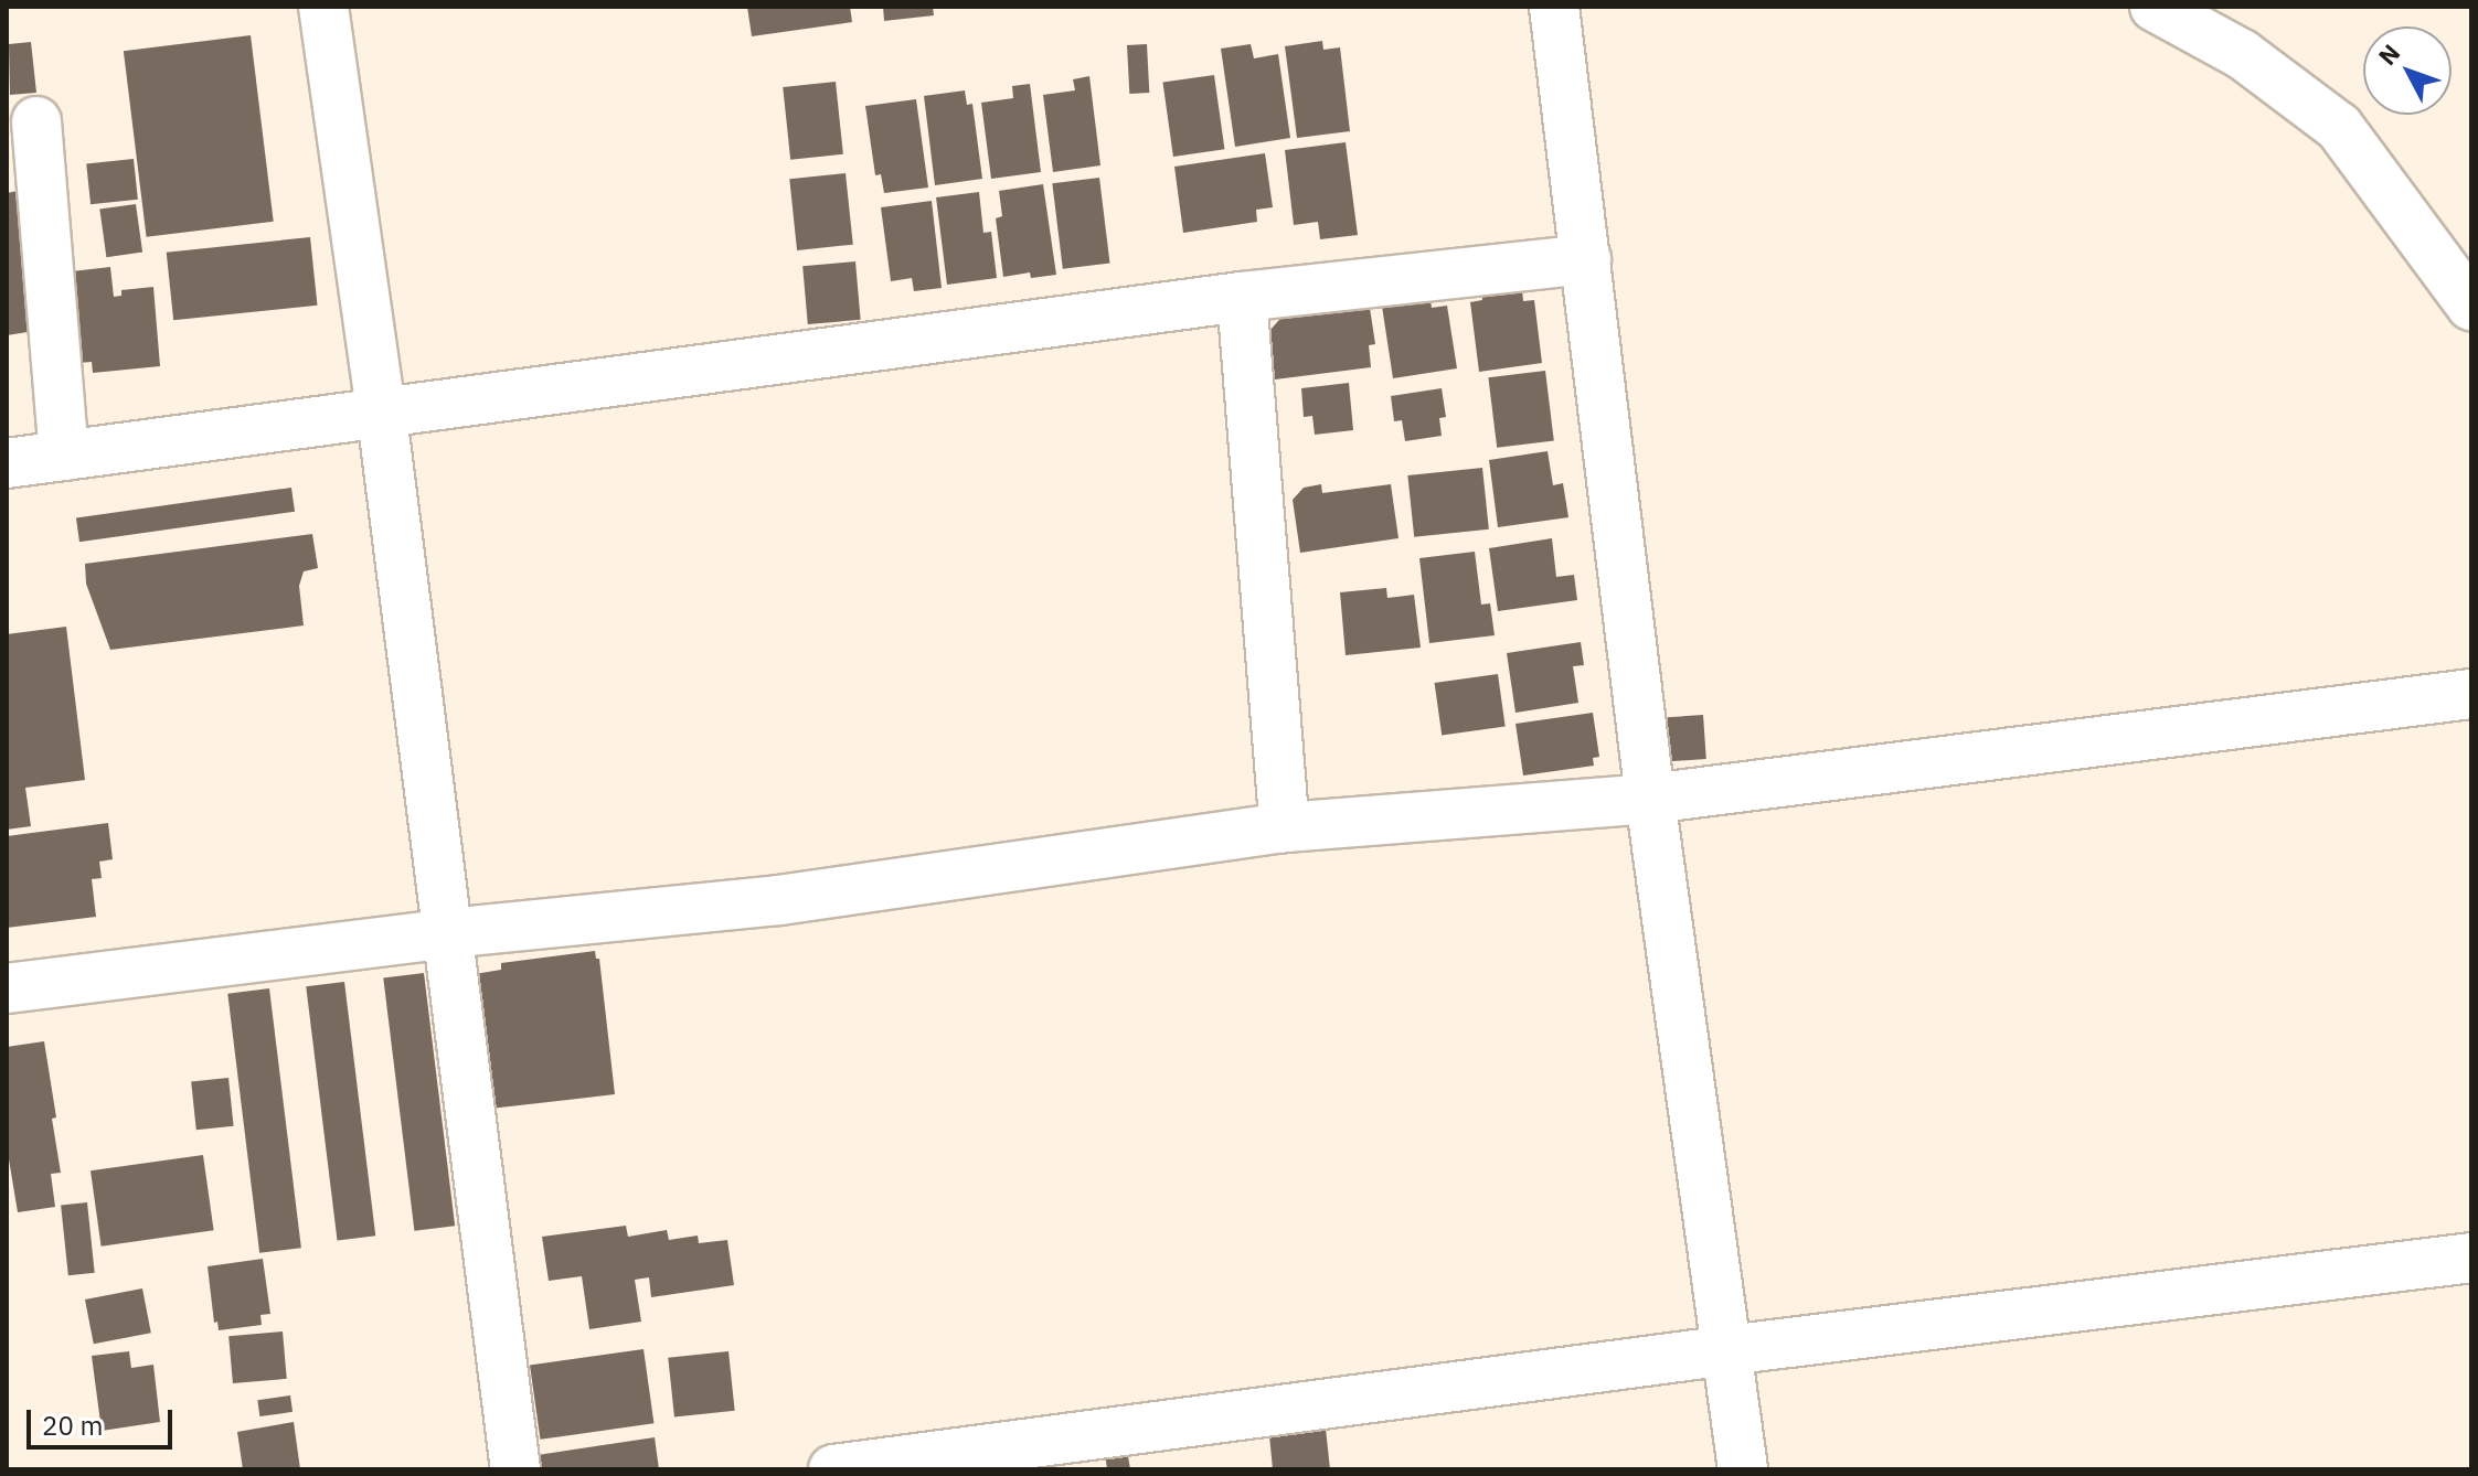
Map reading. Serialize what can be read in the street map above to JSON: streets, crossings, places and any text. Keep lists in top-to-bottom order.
{
  "scale_bar": "20 m",
  "north": "top left"
}
